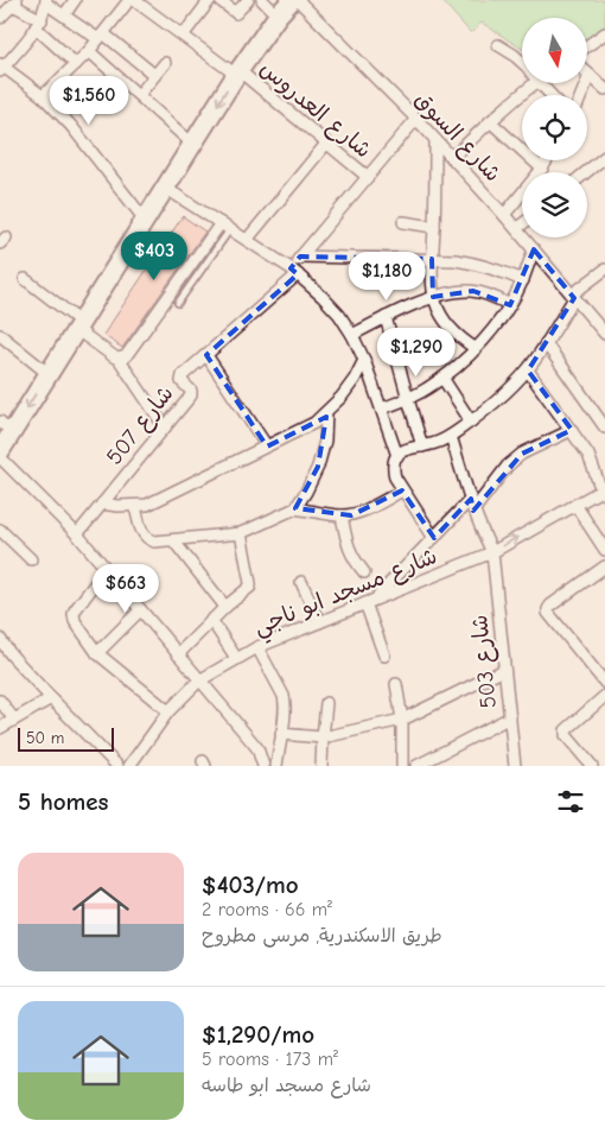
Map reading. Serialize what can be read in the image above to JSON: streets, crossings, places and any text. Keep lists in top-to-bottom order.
{
  "streets": {
    "street": [
      "شارع العدروس",
      "شارع السوق",
      "شارع 507",
      "شارع مسجد ابو ناجي",
      "شارع 503"
    ]
  },
  "crossings": [
    ["شارع العدروس", "شارع 507"],
    ["شارع السوق", "شارع 507"],
    ["شارع مسجد ابو ناجي", "شارع 503"]
  ],
  "scale_bar": "50 m",
  "north": "bottom",
  "page": {
    "price": [
      "$1,560",
      "$403",
      "$1,180",
      "$1,290",
      "$663"
    ],
    "scale": "50 m",
    "heading": "5 homes",
    "list": [
      {
        "name": "$403/mo",
        "note": "2 rooms · 66 m² · طريق الاسكندرية, مرسى مطروح"
      },
      {
        "name": "$1,290/mo",
        "note": "5 rooms · 173 m² · شارع مسجد ابو طاسه"
      }
    ]
  }
}
